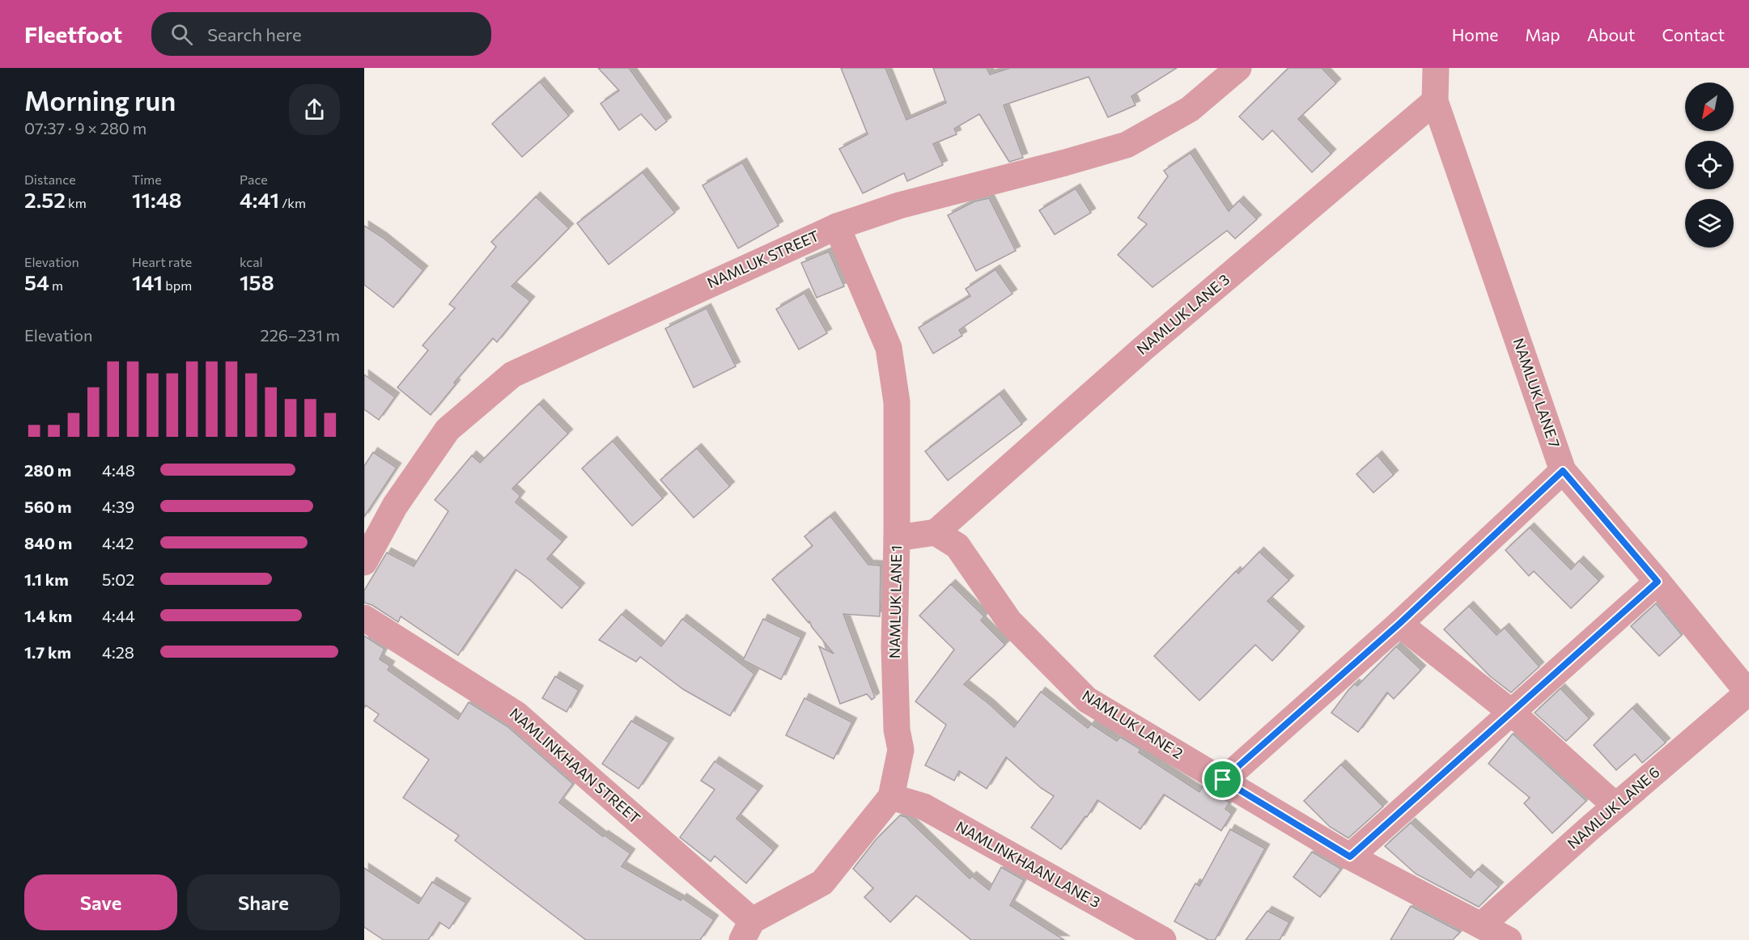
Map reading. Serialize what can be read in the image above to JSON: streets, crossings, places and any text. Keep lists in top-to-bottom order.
{
  "streets": {
    "street": [
      "NAMLUK STREET",
      "NAMLUK LANE 3",
      "NAMLUK LANE 7",
      "NAMLUK LANE 1",
      "NAMLUK LANE 2",
      "NAMLINKHAAN STREET",
      "NAMLUK LANE 6",
      "NAMLINKHAAN LANE 3"
    ]
  },
  "crossings": [
    ["NAMLUK STREET", "NAMLUK LANE 1"],
    ["NAMLUK LANE 3", "NAMLUK LANE 7"],
    ["NAMLUK LANE 3", "NAMLUK LANE 2"],
    ["NAMLUK LANE 7", "NAMLUK LANE 6"],
    ["NAMLUK LANE 1", "NAMLINKHAAN STREET"],
    ["NAMLUK LANE 1", "NAMLINKHAAN LANE 3"],
    ["NAMLUK LANE 2", "NAMLUK LANE 6"]
  ],
  "north": "bottom left",
  "page": {
    "header": "Fleetfoot",
    "search": "Search here",
    "nav": [
      "Home",
      "Map",
      "About",
      "Contact"
    ],
    "heading": ["Morning run", "07:37 · 9 × 280 m"],
    "stats": [
      ["Distance", "2.52 km"],
      ["Time", "11:48"],
      ["Pace", "4:41 /km"],
      ["Elevation", "54 m"],
      ["Heart rate", "141 bpm"],
      ["kcal", "158"]
    ],
    "chart": ["Elevation", "226–231 m"],
    "list": [
      {
        "name": "280 m",
        "note": "4:48"
      },
      {
        "name": "560 m",
        "note": "4:39"
      },
      {
        "name": "840 m",
        "note": "4:42"
      },
      {
        "name": "1.1 km",
        "note": "5:02"
      },
      {
        "name": "1.4 km",
        "note": "4:44"
      },
      {
        "name": "1.7 km",
        "note": "4:28"
      }
    ],
    "buttons": ["Save", "Share"]
  }
}
